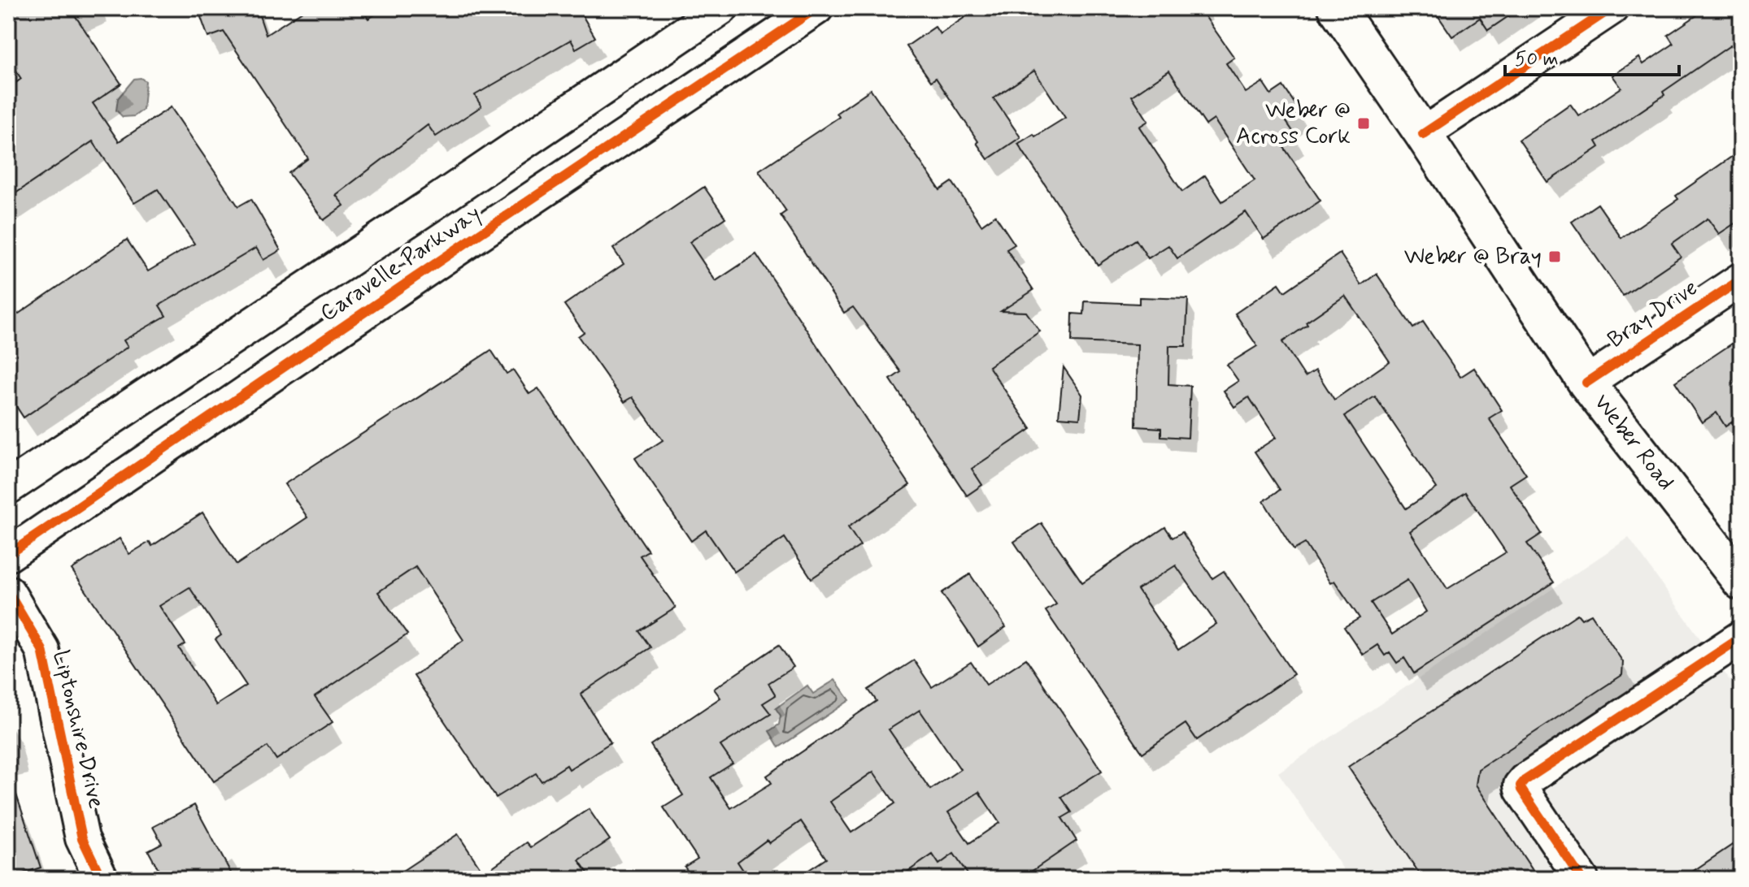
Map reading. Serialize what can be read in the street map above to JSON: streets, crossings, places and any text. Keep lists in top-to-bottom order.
{
  "streets": {
    "main road": ["Weber Road"],
    "street": ["Caravelle Parkway", "Bray Drive", "Liptonshire Drive"]
  },
  "crossings": [
    ["Bray Drive", "Weber Road"]
  ],
  "places": {
    "transit": ["Weber @ Across Cork", "Weber @ Bray"]
  },
  "scale_bar": "50 m"
}
